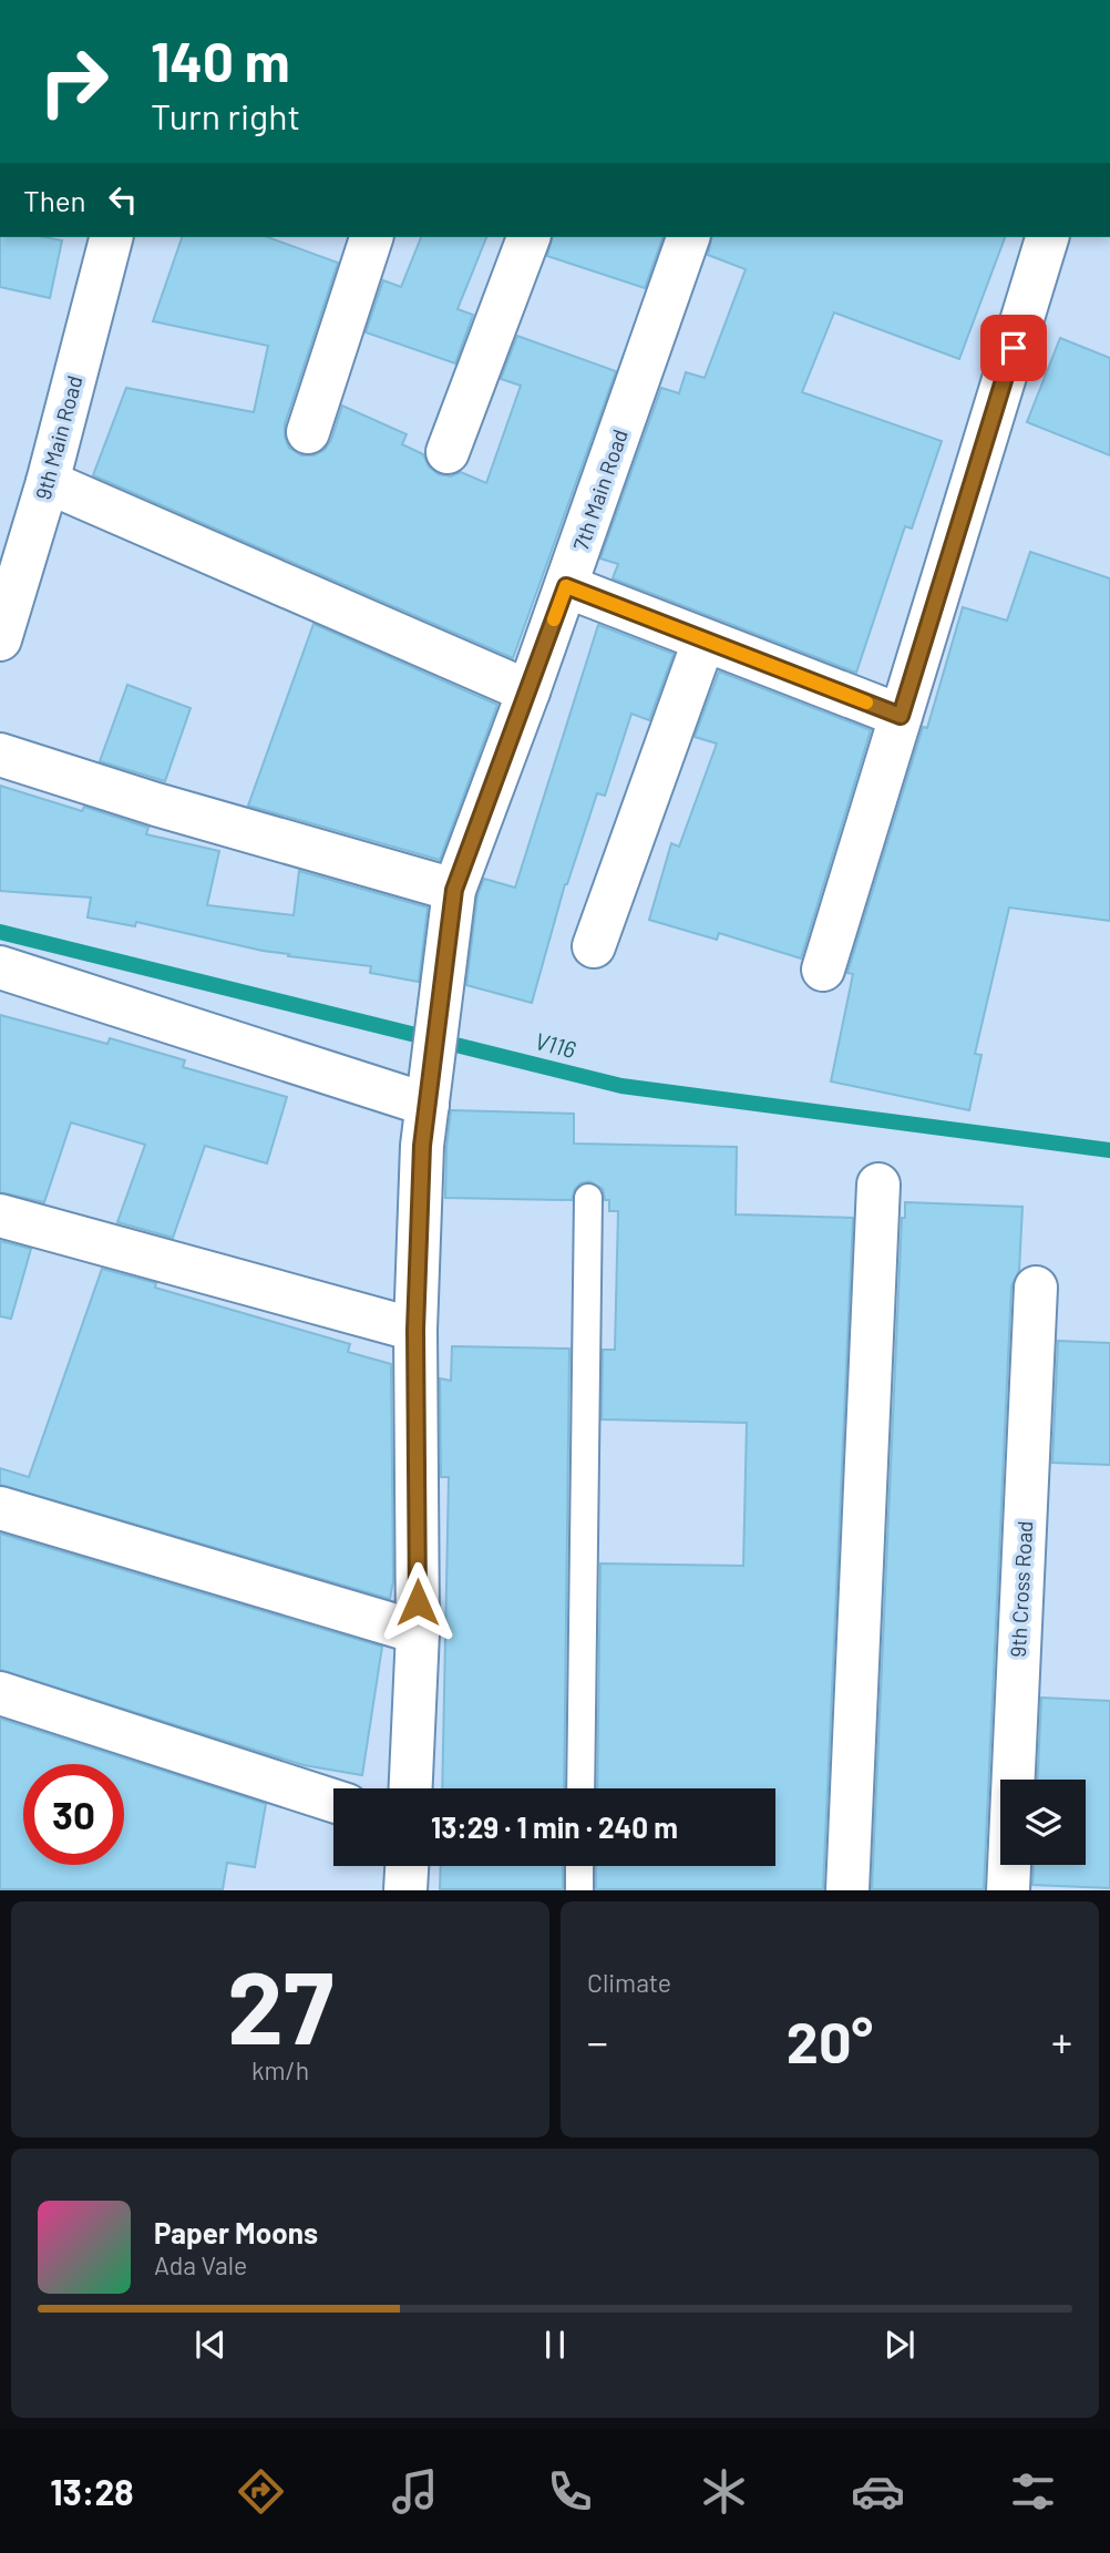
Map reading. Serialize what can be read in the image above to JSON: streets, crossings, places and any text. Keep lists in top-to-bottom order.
{
  "streets": {
    "street": ["9th Main Road", "7th Main Road", "9th Cross Road"]
  },
  "water": ["V116"],
  "page": {
    "turn": ["140 m", "Turn right"],
    "then": "Then",
    "limit": "30",
    "trip": "13:29 · 1 min · 240 m",
    "tile": [
      ["27", "km/h"],
      "Climate"
    ],
    "heat": ["−", "20°", "+"],
    "song": ["Paper Moons", "Ada Vale"],
    "tabs": "13:28"
  }
}
